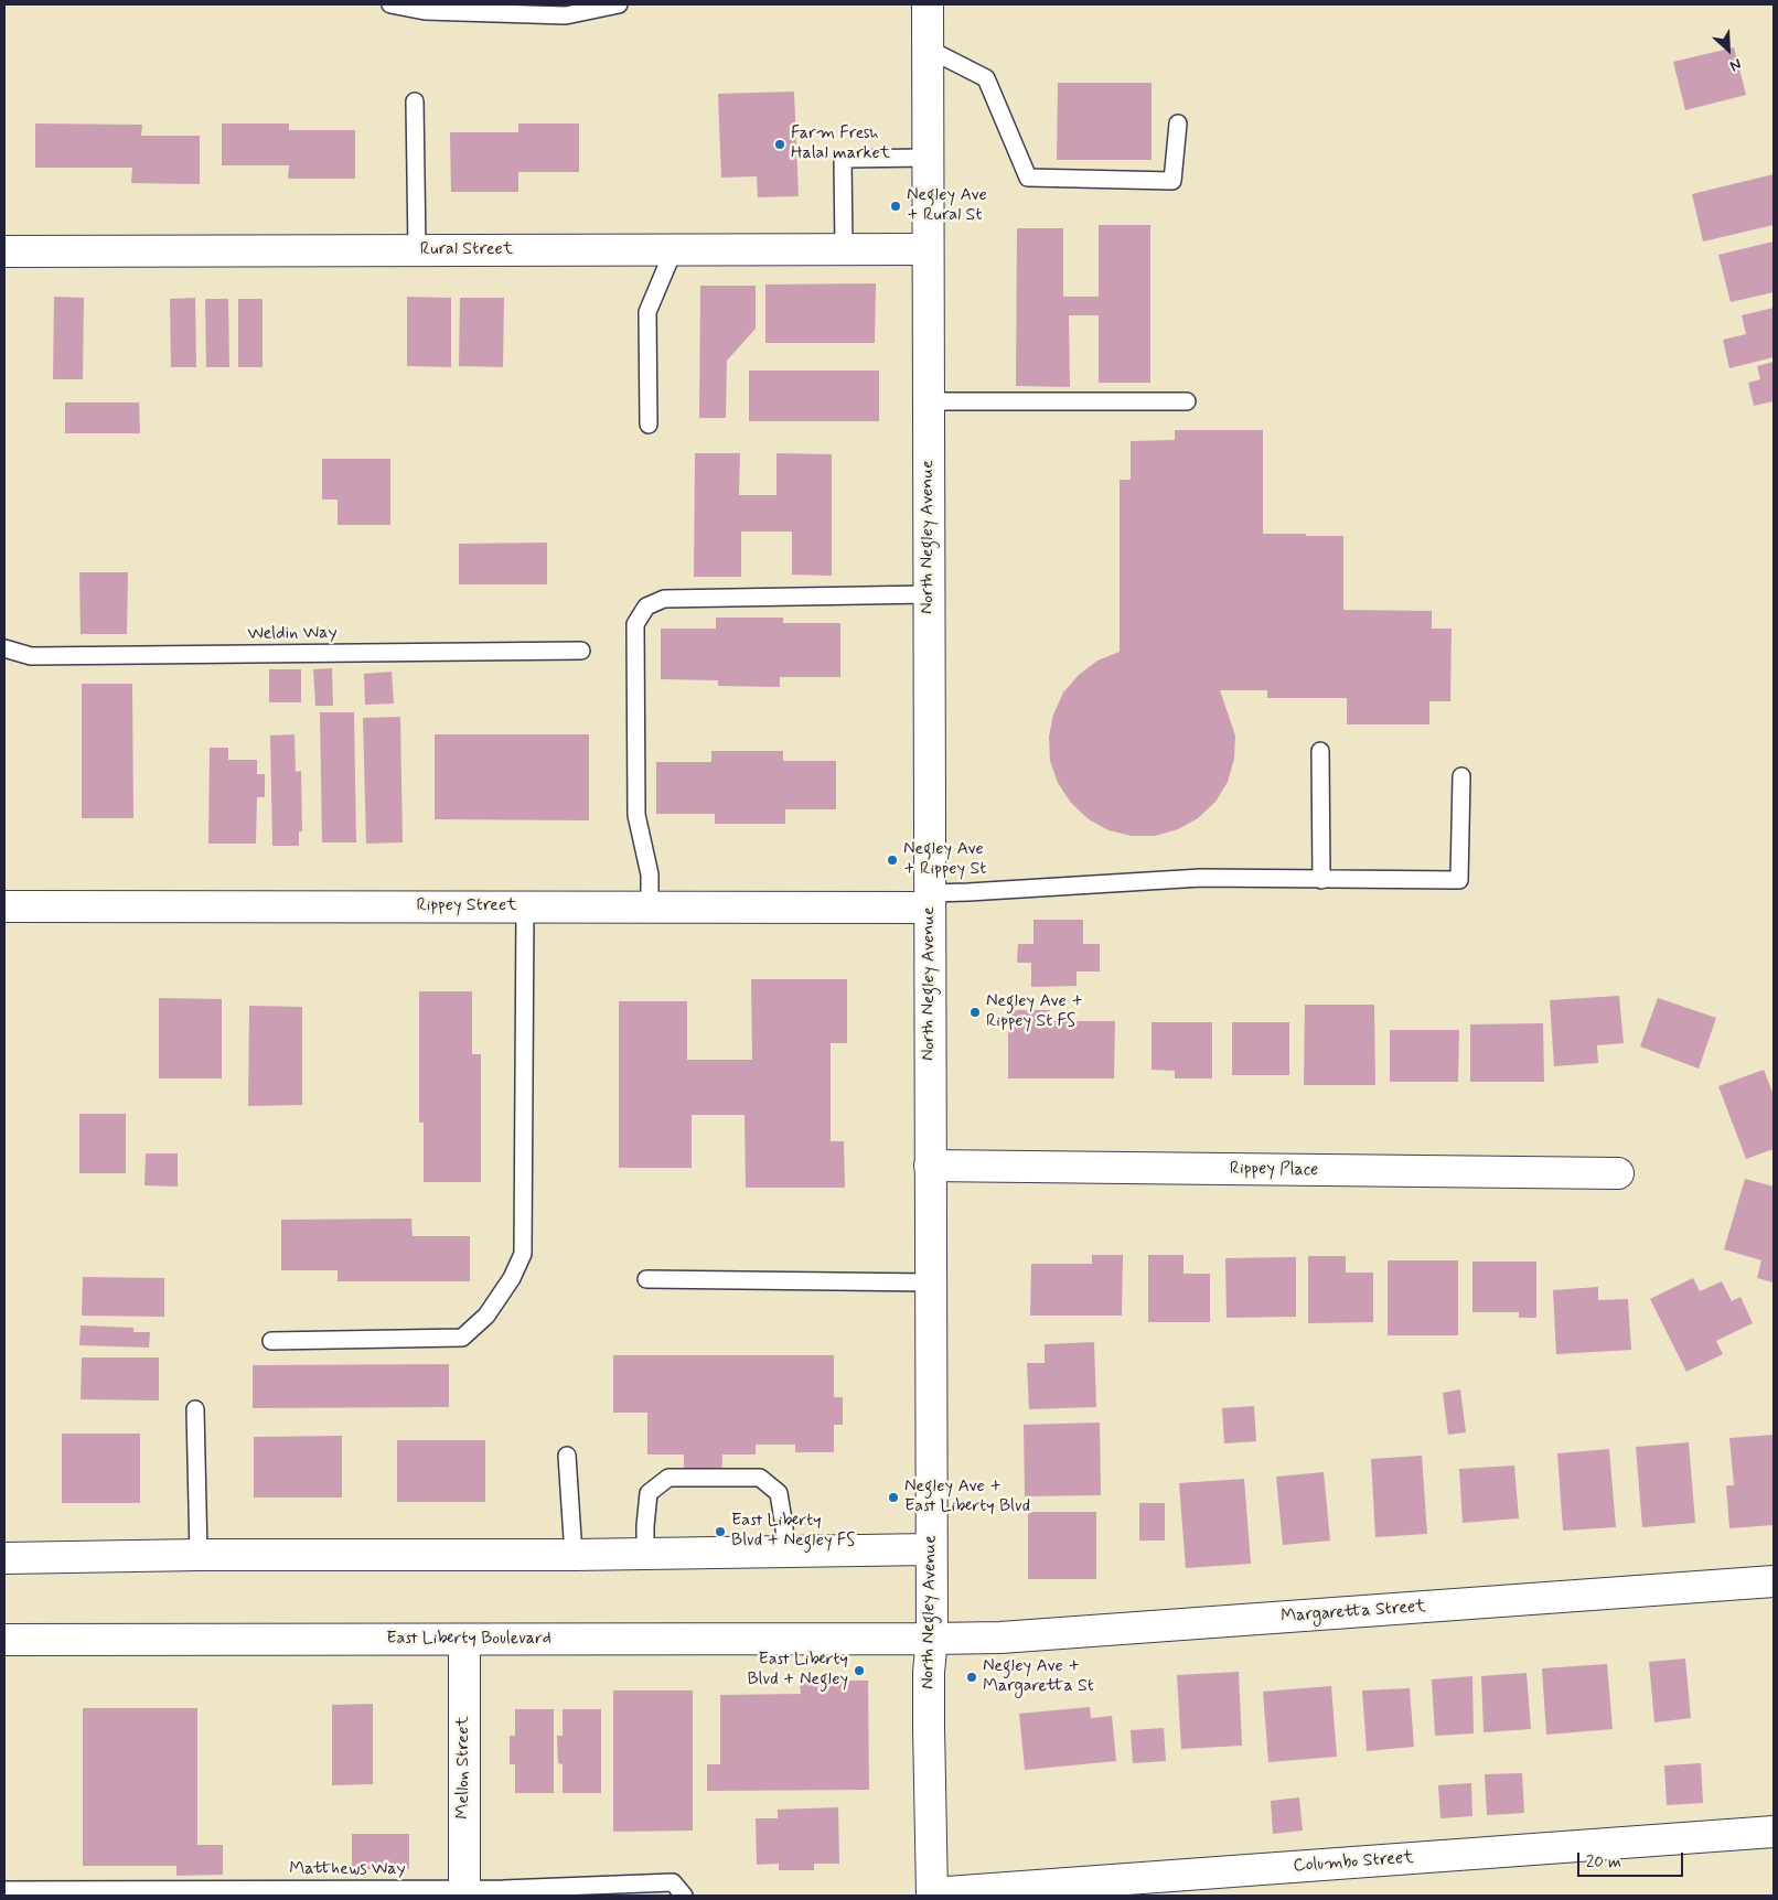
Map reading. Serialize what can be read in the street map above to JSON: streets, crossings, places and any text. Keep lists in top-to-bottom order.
{
  "streets": {
    "street": [
      "Rural Street",
      "North Negley Avenue",
      "Rippey Street",
      "Rippey Place",
      "Margaretta Street",
      "East Liberty Boulevard",
      "Mellon Street",
      "Columbo Street"
    ],
    "lane": ["Weldin Way", "Matthews Way"]
  },
  "crossings": [
    ["Rural Street", "North Negley Avenue"],
    ["North Negley Avenue", "Rippey Street"],
    ["North Negley Avenue", "Rippey Place"],
    ["North Negley Avenue", "Margaretta Street"],
    ["North Negley Avenue", "East Liberty Boulevard"],
    ["North Negley Avenue", "Columbo Street"],
    ["Margaretta Street", "East Liberty Boulevard"],
    ["East Liberty Boulevard", "Mellon Street"],
    ["Mellon Street", "Matthews Way"]
  ],
  "places": [
    "Farm Fresh Halal market",
    "Negley Ave + Rural St",
    "Negley Ave + Rippey St",
    "Negley Ave + Rippey St FS",
    "Negley Ave + East Liberty Blvd",
    "East Liberty Blvd + Negley FS",
    "East Liberty Blvd + Negley",
    "Negley Ave + Margaretta St"
  ],
  "scale_bar": "20 m",
  "north": "bottom right"
}
